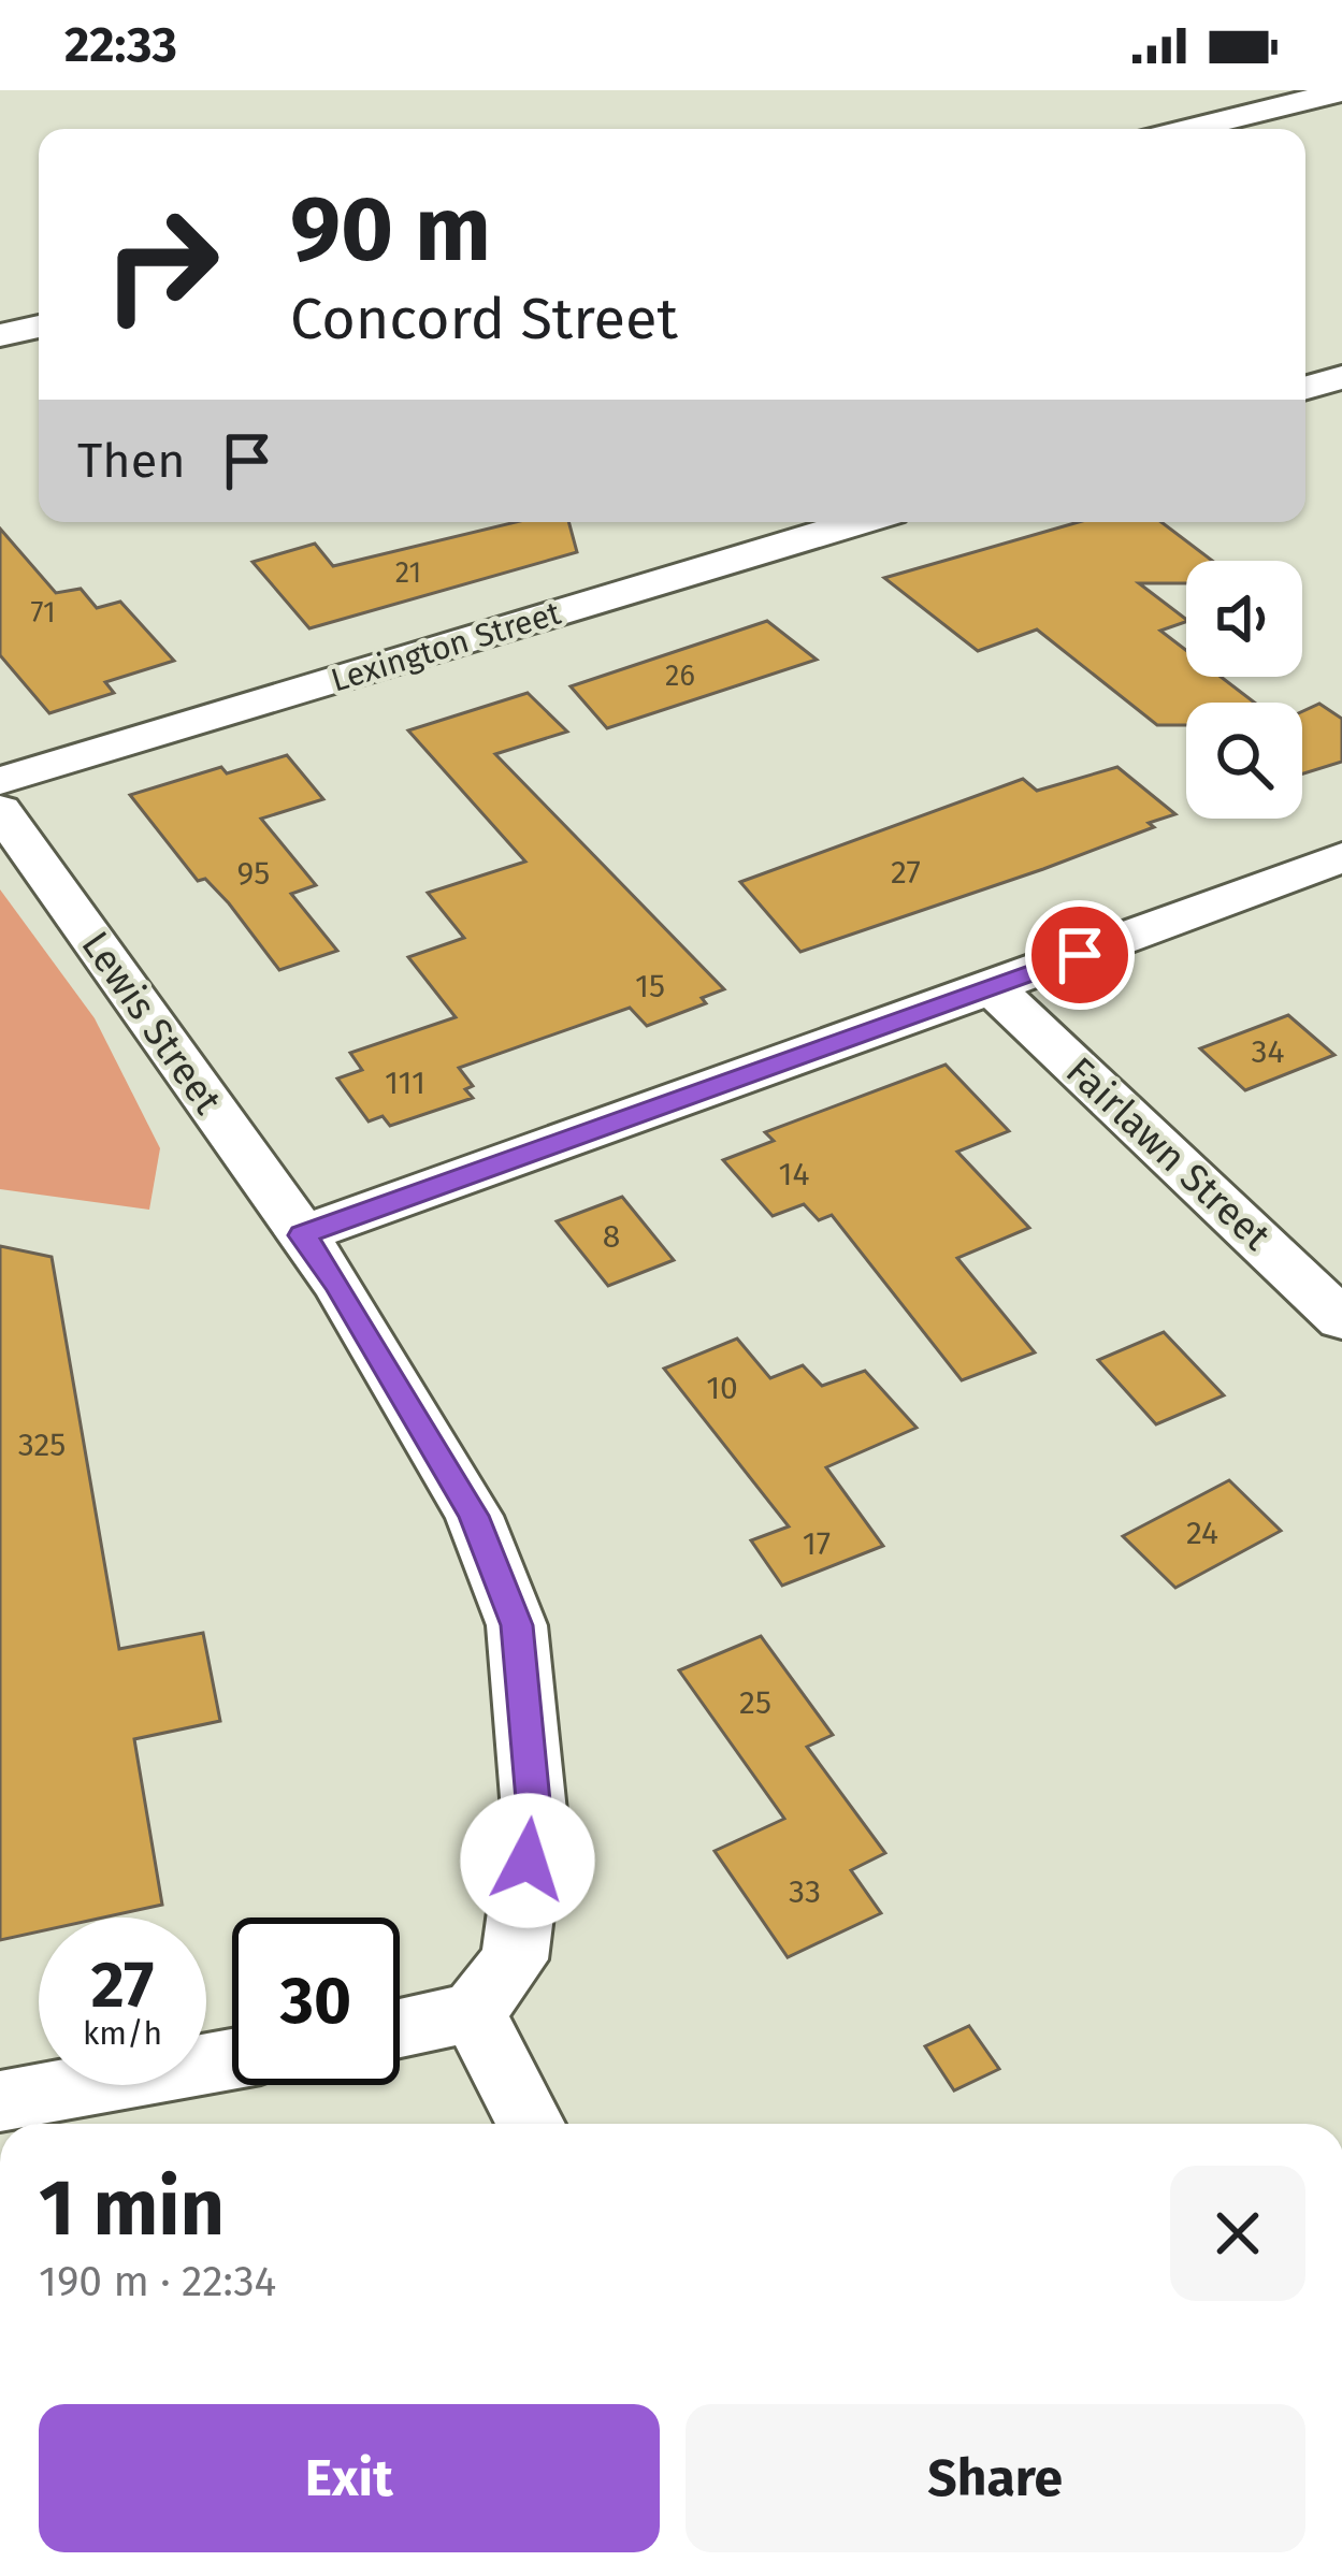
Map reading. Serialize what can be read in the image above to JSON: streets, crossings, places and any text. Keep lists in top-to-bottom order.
{
  "streets": {
    "street": ["Lexington Street", "Lewis Street", "Fairlawn Street"]
  },
  "house_numbers": [
    "21",
    "71",
    "26",
    "27",
    "95",
    "15",
    "34",
    "111",
    "14",
    "8",
    "10",
    "325",
    "24",
    "17",
    "25",
    "33"
  ],
  "page": {
    "status": "22:33",
    "turn": ["90 m", "Concord Street"],
    "then": "Then",
    "speed": "27 km/h",
    "limit": "30",
    "heading": ["1 min", "190 m · 22:34"],
    "buttons": ["Exit", "Share"]
  }
}
